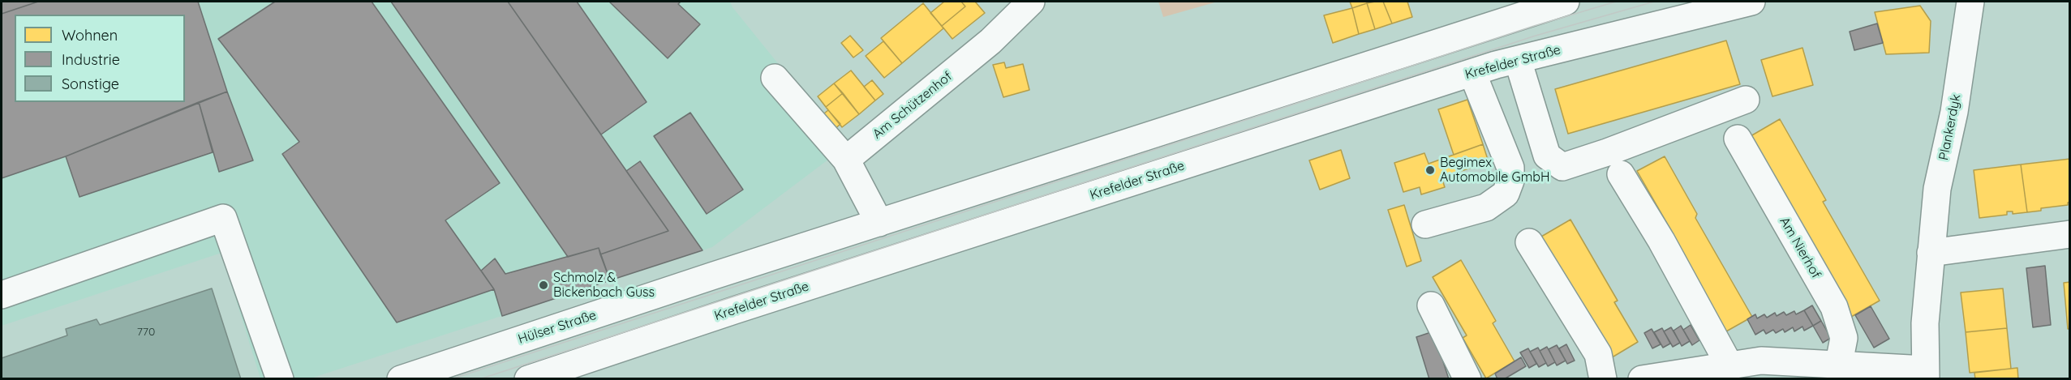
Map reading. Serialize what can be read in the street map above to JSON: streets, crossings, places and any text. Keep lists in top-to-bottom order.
{
  "streets": {
    "street": [
      "Krefelder Straße",
      "Am Schützenhof",
      "Plankerdyk",
      "Am Nierhof",
      "Hülser Straße"
    ]
  },
  "places": ["Begimex Automobile GmbH", "Schmolz & Bickenbach Guss"],
  "house_numbers": ["770"],
  "legend": ["Wohnen", "Industrie", "Sonstige"]
}
